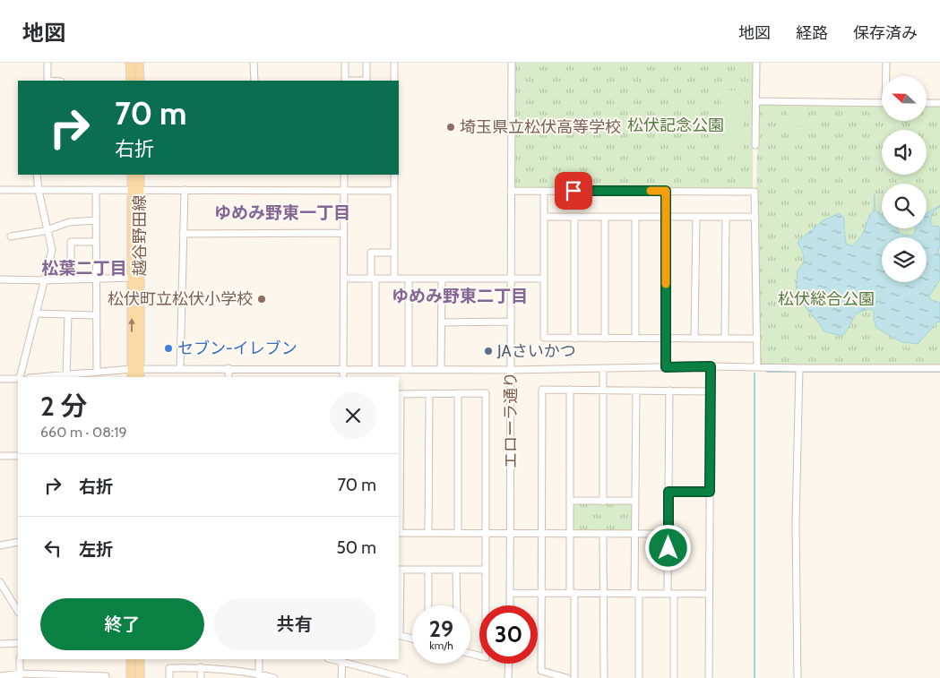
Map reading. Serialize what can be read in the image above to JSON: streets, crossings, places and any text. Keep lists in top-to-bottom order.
{
  "streets": {
    "main road": ["越谷野田線"],
    "street": ["エローラ通り"]
  },
  "districts": ["ゆめみ野東一丁目", "松葉二丁目", "ゆめみ野東二丁目"],
  "parks": ["松伏記念公園", "松伏総合公園"],
  "places": [
    "埼玉県立松伏高等学校",
    "松伏町立松伏小学校",
    "セブン-イレブン",
    "JAさいかつ"
  ],
  "north": "left",
  "page": {
    "header": "地図",
    "nav": ["地図", "経路", "保存済み"],
    "turn": ["70 m", "右折"],
    "heading": ["2 分", "660 m · 08:19"],
    "list": [
      {
        "name": "右折",
        "value": "70 m"
      },
      {
        "name": "左折",
        "value": "50 m"
      }
    ],
    "buttons": ["終了", "共有"],
    "speed": "29 km/h",
    "limit": "30"
  }
}
